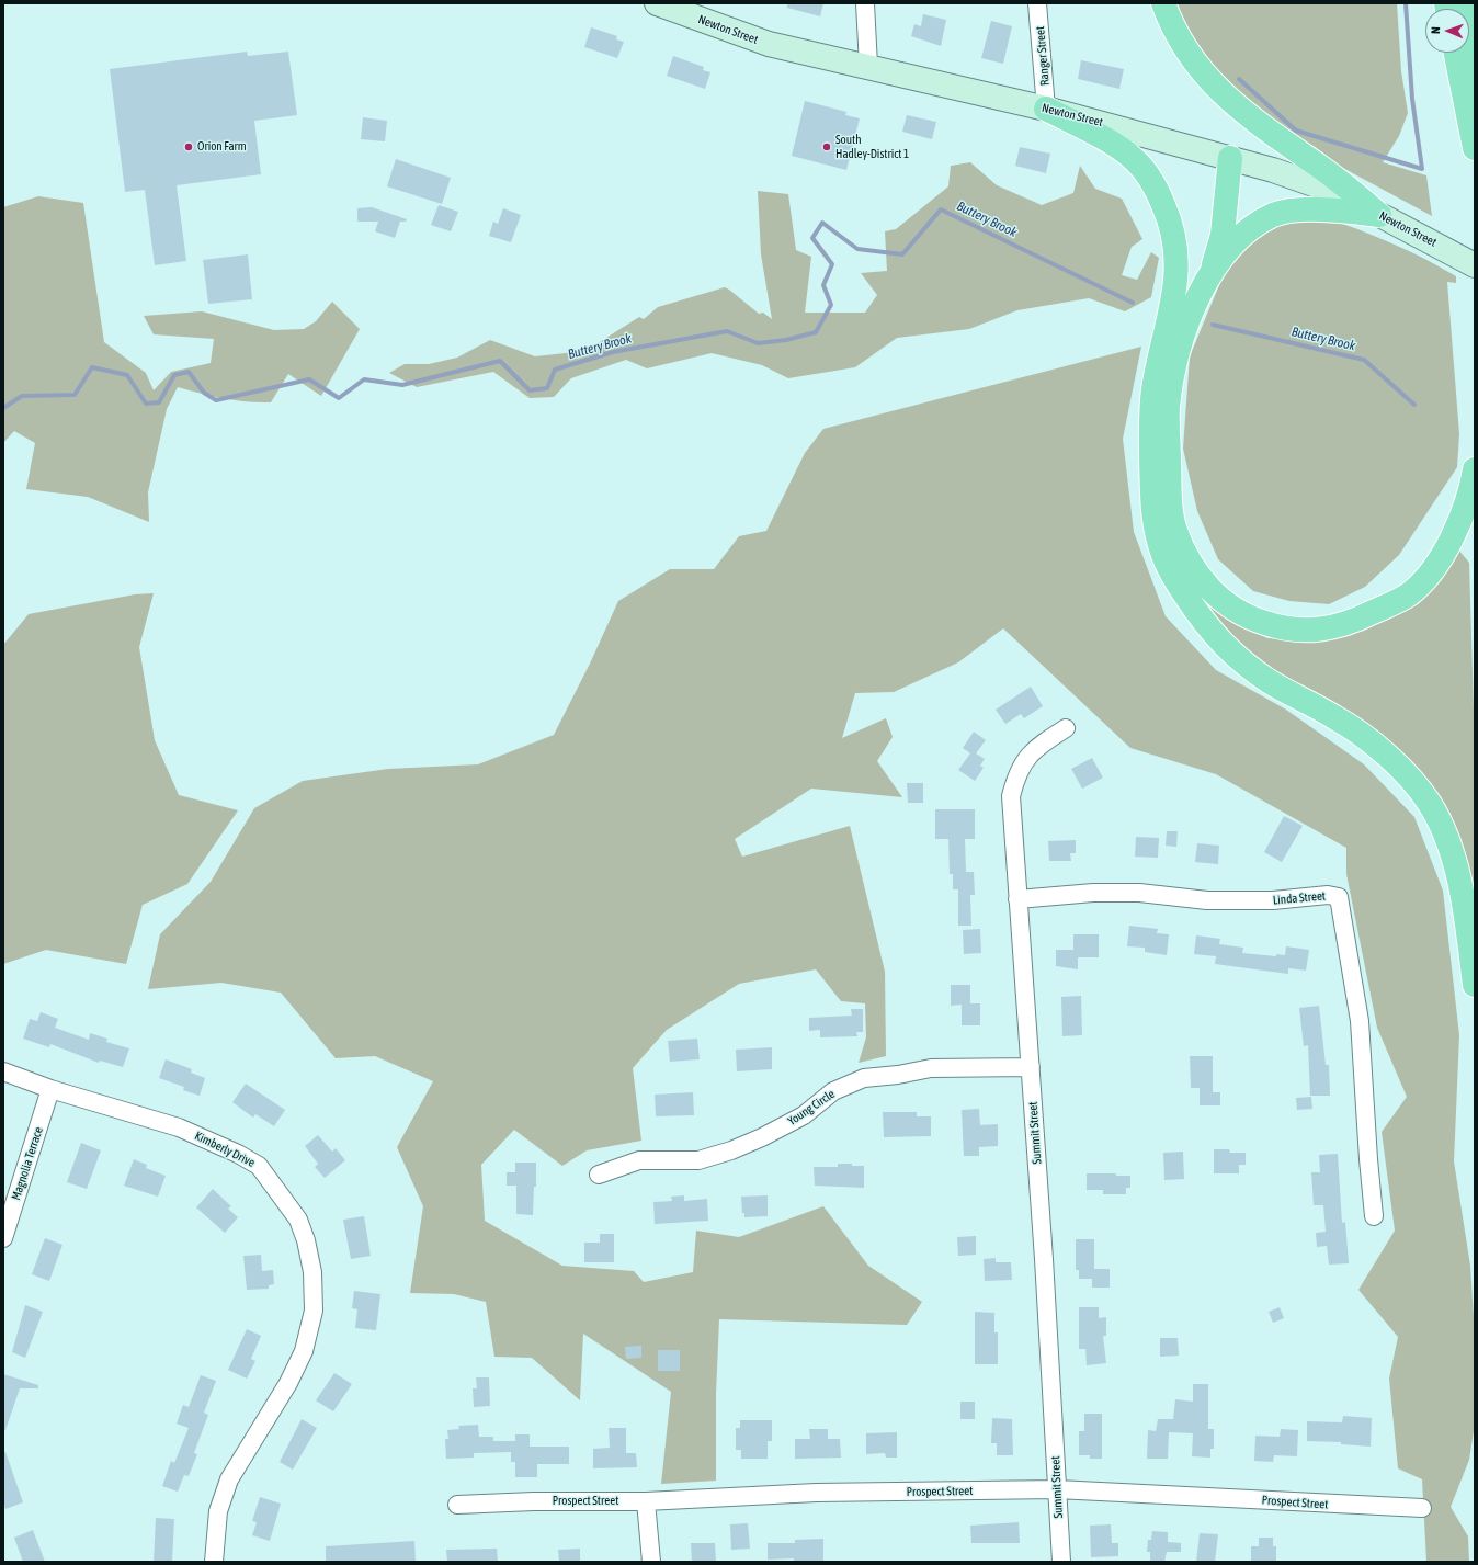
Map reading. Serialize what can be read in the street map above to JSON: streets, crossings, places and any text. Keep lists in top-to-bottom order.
{
  "streets": {
    "main road": ["Newton Street"],
    "street": [
      "Ranger Street",
      "Linda Street",
      "Young Circle",
      "Summit Street",
      "Kimberly Drive",
      "Magnolia Terrace",
      "Prospect Street"
    ]
  },
  "crossings": [
    ["Newton Street", "Ranger Street"],
    ["Linda Street", "Summit Street"],
    ["Young Circle", "Summit Street"],
    ["Summit Street", "Prospect Street"],
    ["Kimberly Drive", "Magnolia Terrace"]
  ],
  "water": ["Buttery Brook"],
  "places": ["Orion Farm", "South Hadley-District 1"],
  "north": "left"
}
